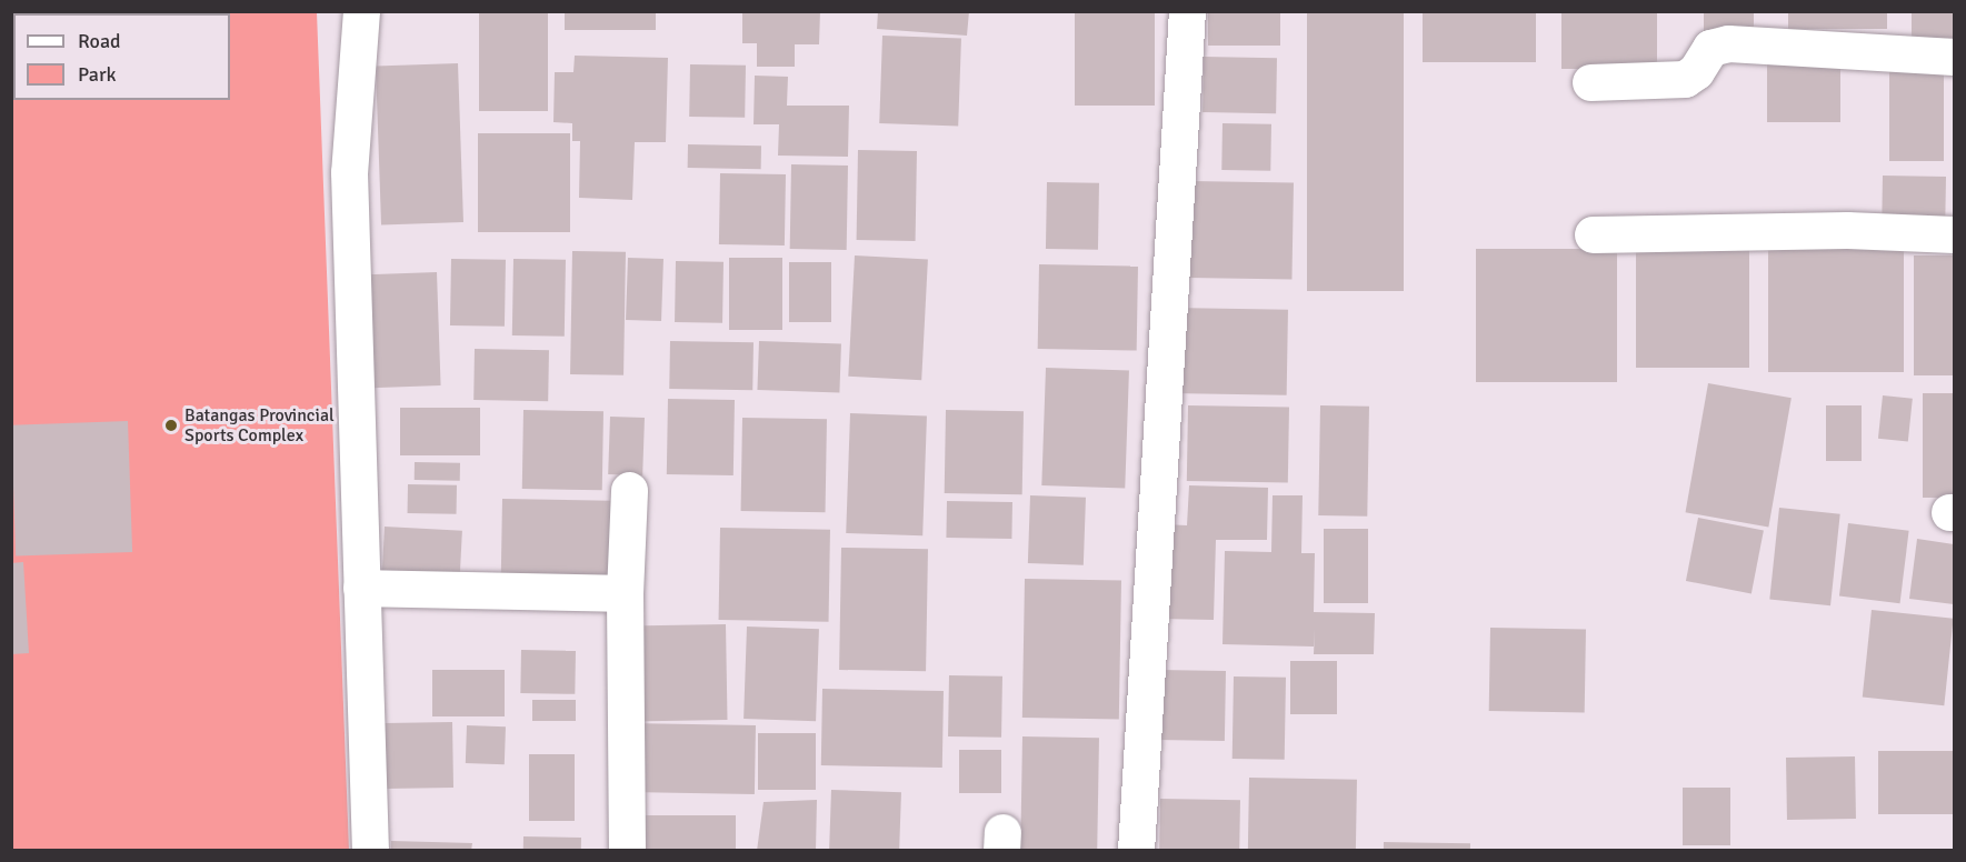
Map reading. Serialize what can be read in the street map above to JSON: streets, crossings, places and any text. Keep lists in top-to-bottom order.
{
  "places": ["Batangas Provincial Sports Complex"],
  "legend": ["Road", "Park"]
}
